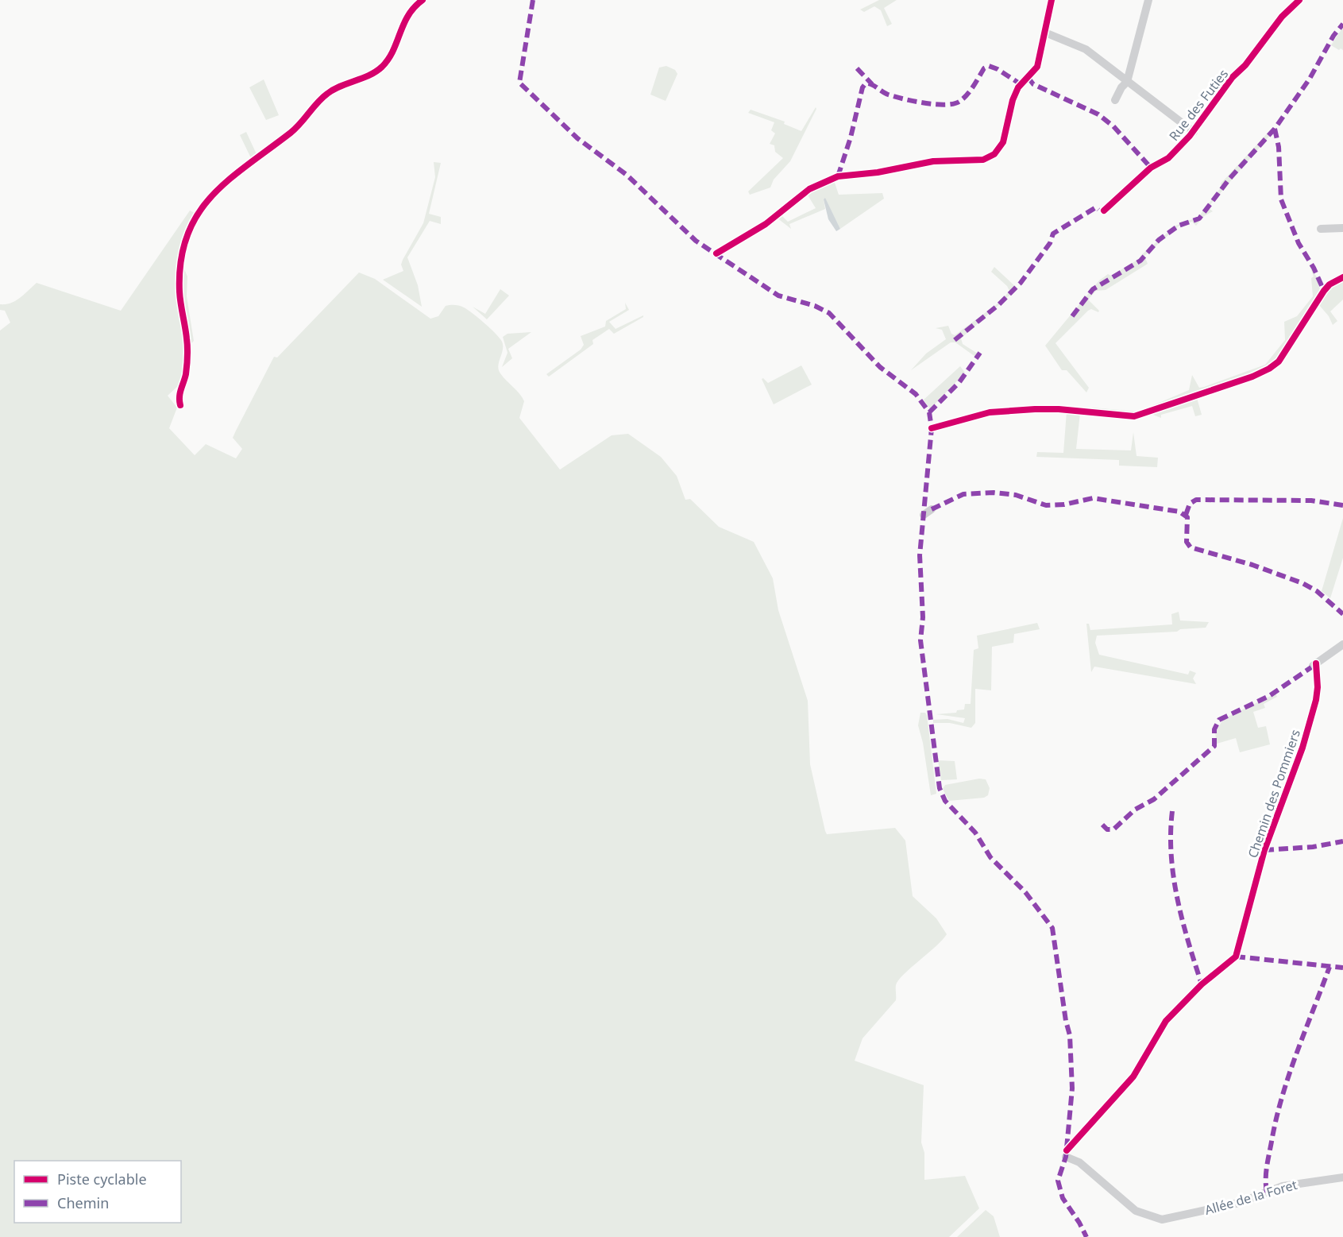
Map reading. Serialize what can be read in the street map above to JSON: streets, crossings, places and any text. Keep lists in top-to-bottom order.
{
  "streets": {
    "street": ["Rue des Futies", "Chemin des Pommiers", "Allée de la Foret"]
  },
  "crossings": [
    ["Chemin des Pommiers", "Allée de la Foret"]
  ],
  "legend": ["Piste cyclable", "Chemin"]
}
